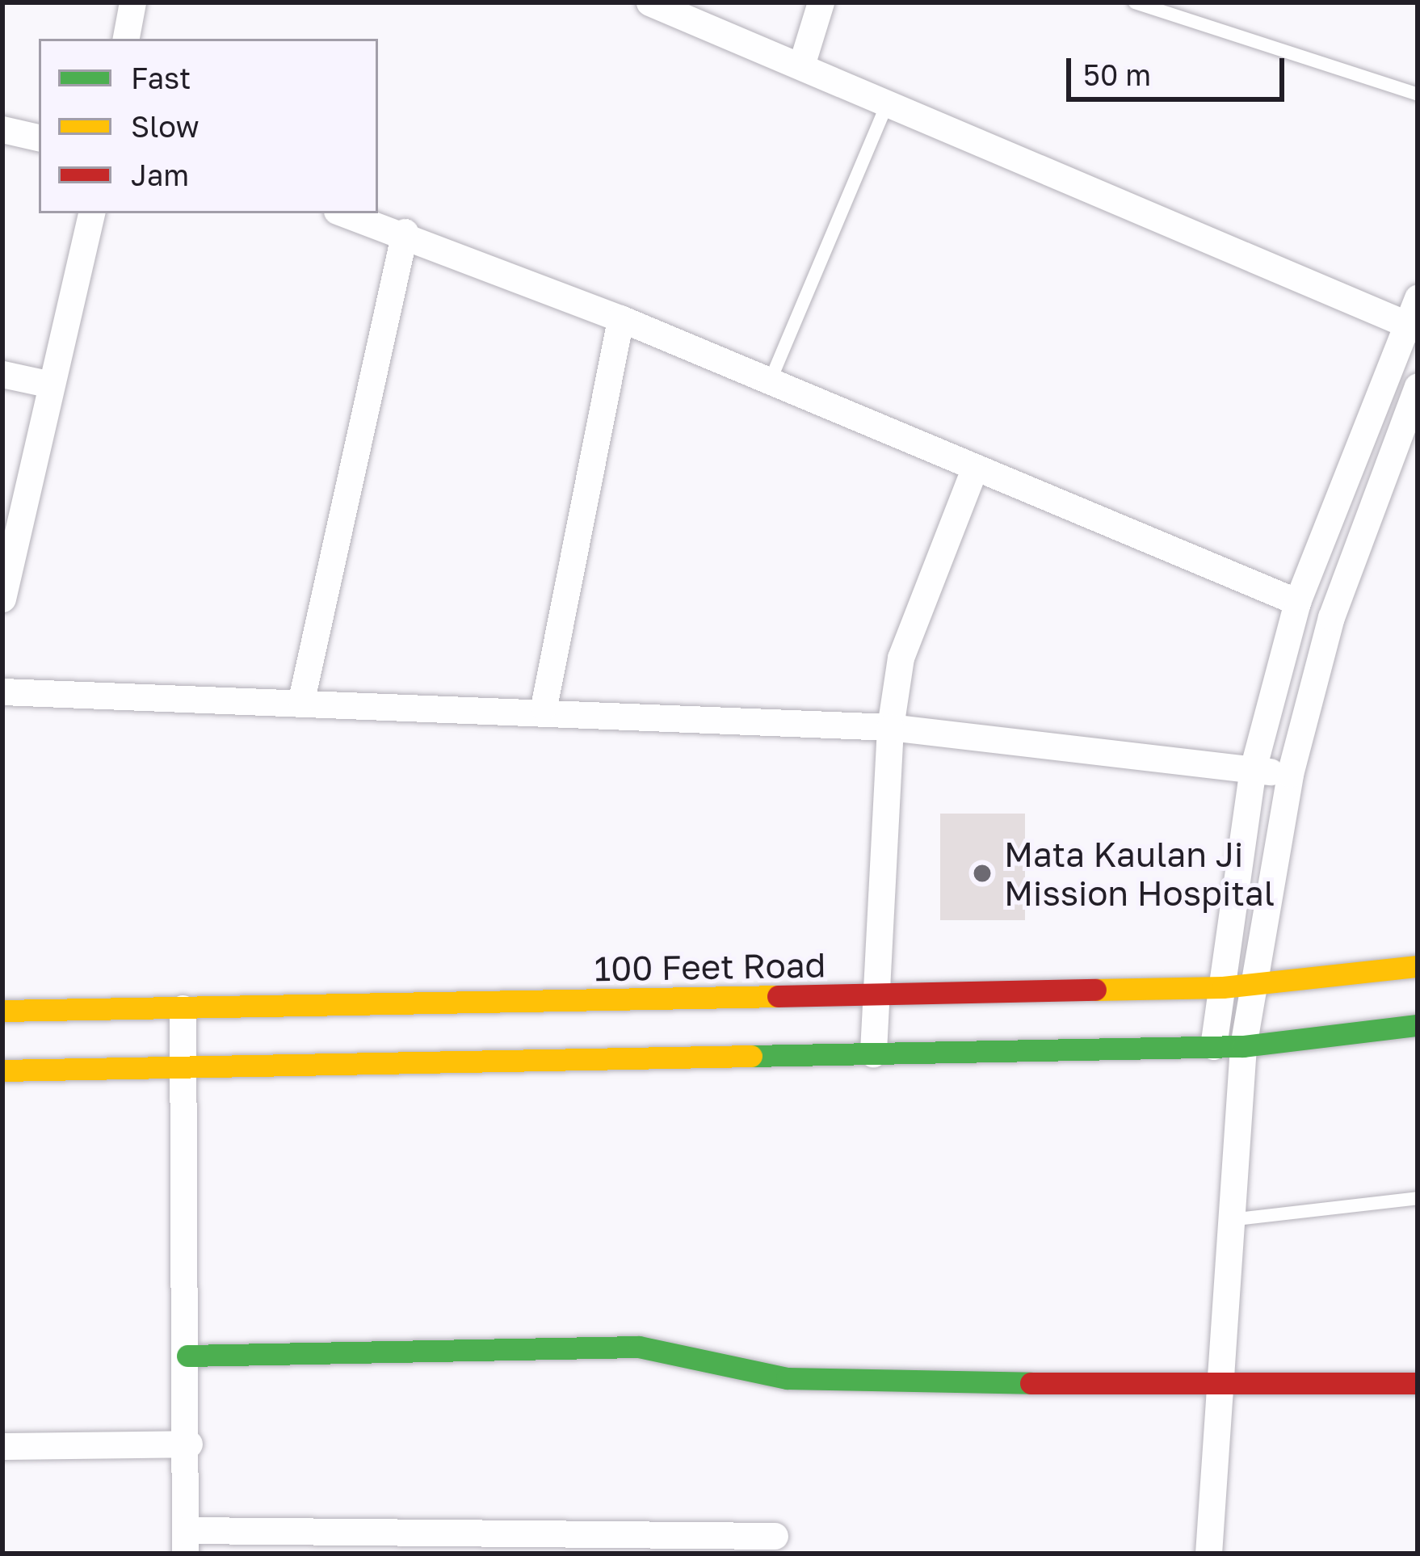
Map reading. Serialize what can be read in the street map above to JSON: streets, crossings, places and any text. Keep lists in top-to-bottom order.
{
  "streets": {
    "main road": ["100 Feet Road"]
  },
  "places": ["Mata Kaulan Ji Mission Hospital"],
  "legend": ["Fast", "Slow", "Jam"],
  "scale_bar": "50 m"
}
